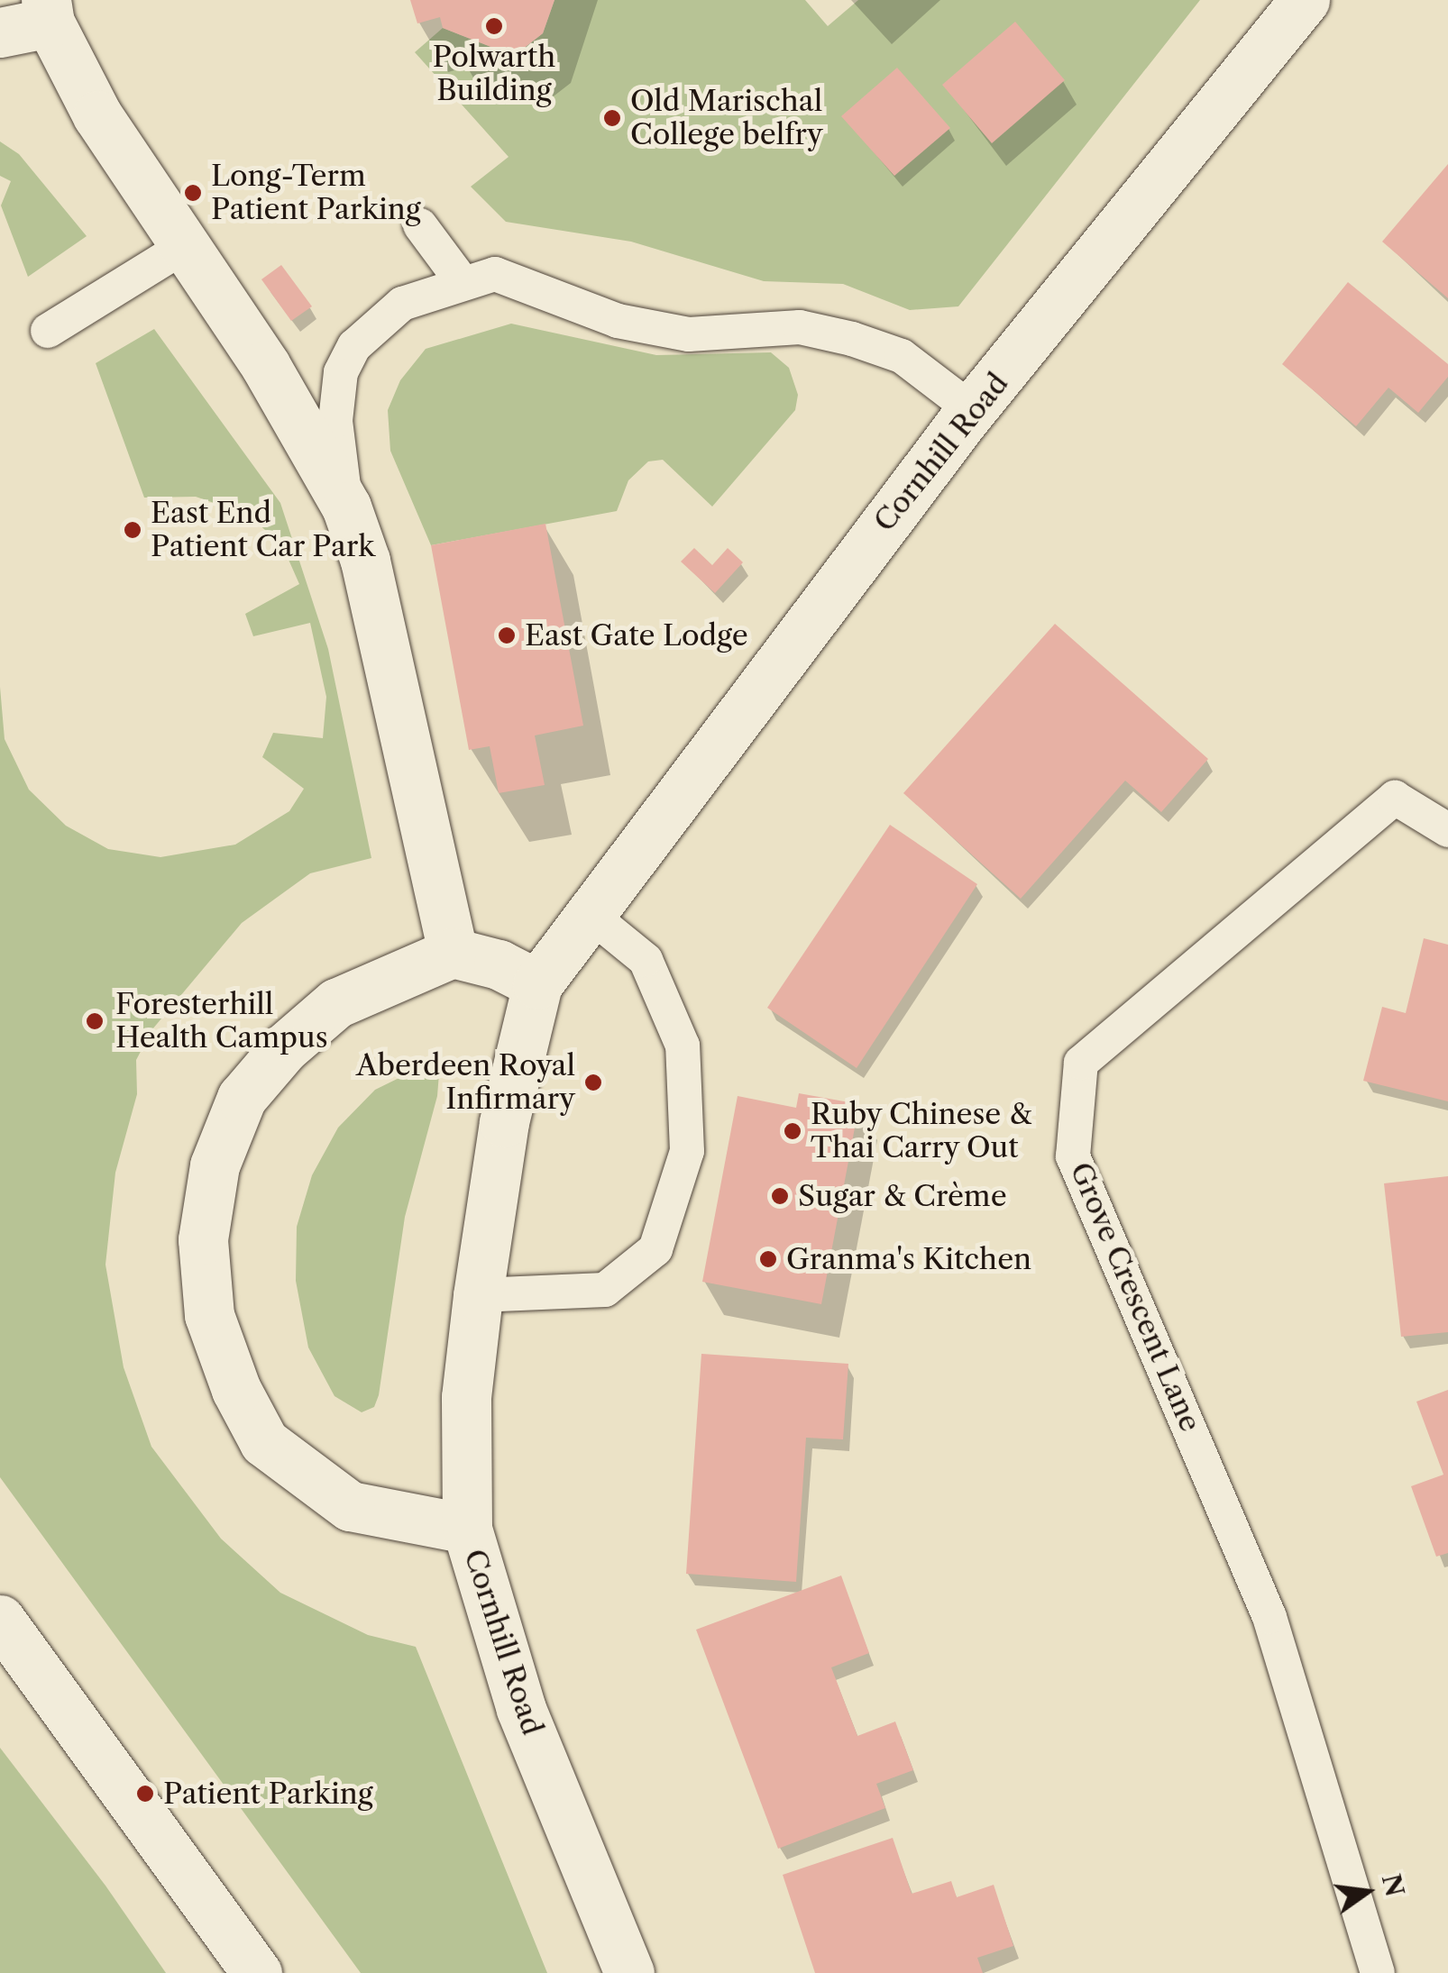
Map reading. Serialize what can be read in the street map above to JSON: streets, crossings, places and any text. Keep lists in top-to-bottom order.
{
  "streets": {
    "street": ["Cornhill Road"],
    "lane": ["Grove Crescent Lane"]
  },
  "places": [
    "Polwarth Building",
    "Old Marischal College belfry",
    "Long-Term Patient Parking",
    "East End Patient Car Park",
    "East Gate Lodge",
    "Foresterhill Health Campus",
    "Aberdeen Royal Infirmary",
    "Ruby Chinese & Thai Carry Out",
    "Sugar & Crème",
    "Granma's Kitchen",
    "Patient Parking"
  ],
  "north": "right"
}
